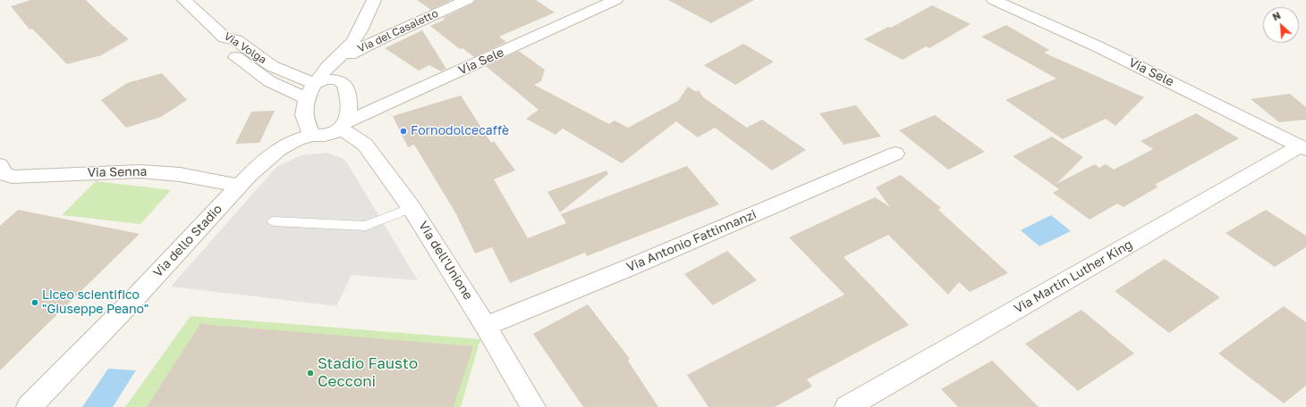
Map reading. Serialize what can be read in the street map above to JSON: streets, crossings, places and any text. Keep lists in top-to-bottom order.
{
  "streets": {
    "street": [
      "Via del Casaletto",
      "Via Volga",
      "Via Sele",
      "Via Senna",
      "Via dello Stadio",
      "Via Antonio Fattinnanzi",
      "Via dell'Unione",
      "Via Martin Luther King"
    ]
  },
  "crossings": [
    ["Via Volga", "Via Sele"],
    ["Via Volga", "Via dello Stadio"],
    ["Via Volga", "Via dell'Unione"],
    ["Via Sele", "Via dello Stadio"],
    ["Via Sele", "Via dell'Unione"],
    ["Via Sele", "Via Martin Luther King"],
    ["Via Senna", "Via dello Stadio"],
    ["Via dello Stadio", "Via dell'Unione"],
    ["Via Antonio Fattinnanzi", "Via dell'Unione"]
  ],
  "places": ["Fornodolcecaffè", "Liceo scientifico \"Giuseppe Peano\"", "Stadio Fausto Cecconi"],
  "north": "top left"
}
